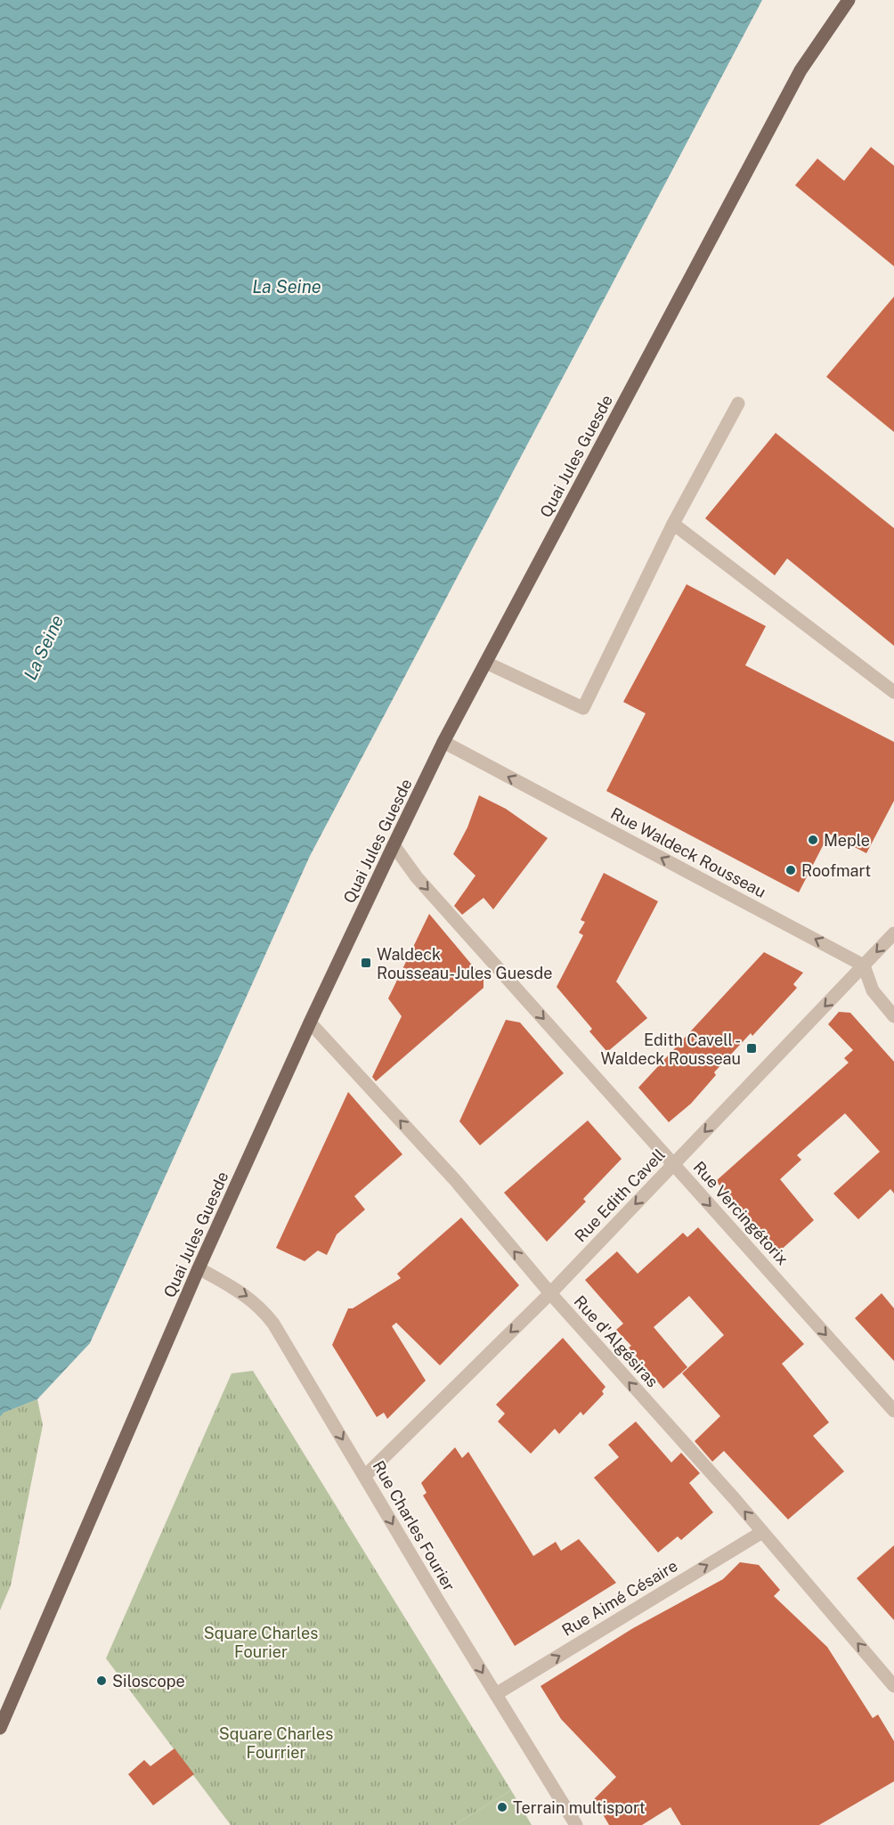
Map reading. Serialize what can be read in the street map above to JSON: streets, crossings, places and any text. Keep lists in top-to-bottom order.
{
  "streets": {
    "main road": ["Quai Jules Guesde"],
    "street": [
      "Rue Waldeck Rousseau",
      "Rue Edith Cavell",
      "Rue Vercingétorix",
      "Rue d'Algésiras",
      "Rue Charles Fourier",
      "Rue Aimé Césaire"
    ]
  },
  "crossings": [
    ["Quai Jules Guesde", "Rue Waldeck Rousseau"],
    ["Quai Jules Guesde", "Rue Vercingétorix"],
    ["Quai Jules Guesde", "Rue d'Algésiras"],
    ["Quai Jules Guesde", "Rue Charles Fourier"],
    ["Rue Waldeck Rousseau", "Rue Edith Cavell"],
    ["Rue Edith Cavell", "Rue Vercingétorix"],
    ["Rue Edith Cavell", "Rue d'Algésiras"],
    ["Rue Edith Cavell", "Rue Charles Fourier"],
    ["Rue d'Algésiras", "Rue Aimé Césaire"],
    ["Rue Charles Fourier", "Rue Aimé Césaire"]
  ],
  "one_way": [
    "Rue Waldeck Rousseau",
    "Rue Edith Cavell",
    "Rue Vercingétorix",
    "Rue d'Algésiras",
    "Rue Charles Fourier",
    "Rue Aimé Césaire"
  ],
  "water": ["La Seine"],
  "parks": ["Square Charles Fourier", "Square Charles Fourrier"],
  "places": {
    "other": [
      "Meple",
      "Roofmart",
      "Siloscope",
      "Terrain multisport"
    ],
    "transit": ["Waldeck Rousseau-Jules Guesde", "Edith Cavell - Waldeck Rousseau"]
  }
}
